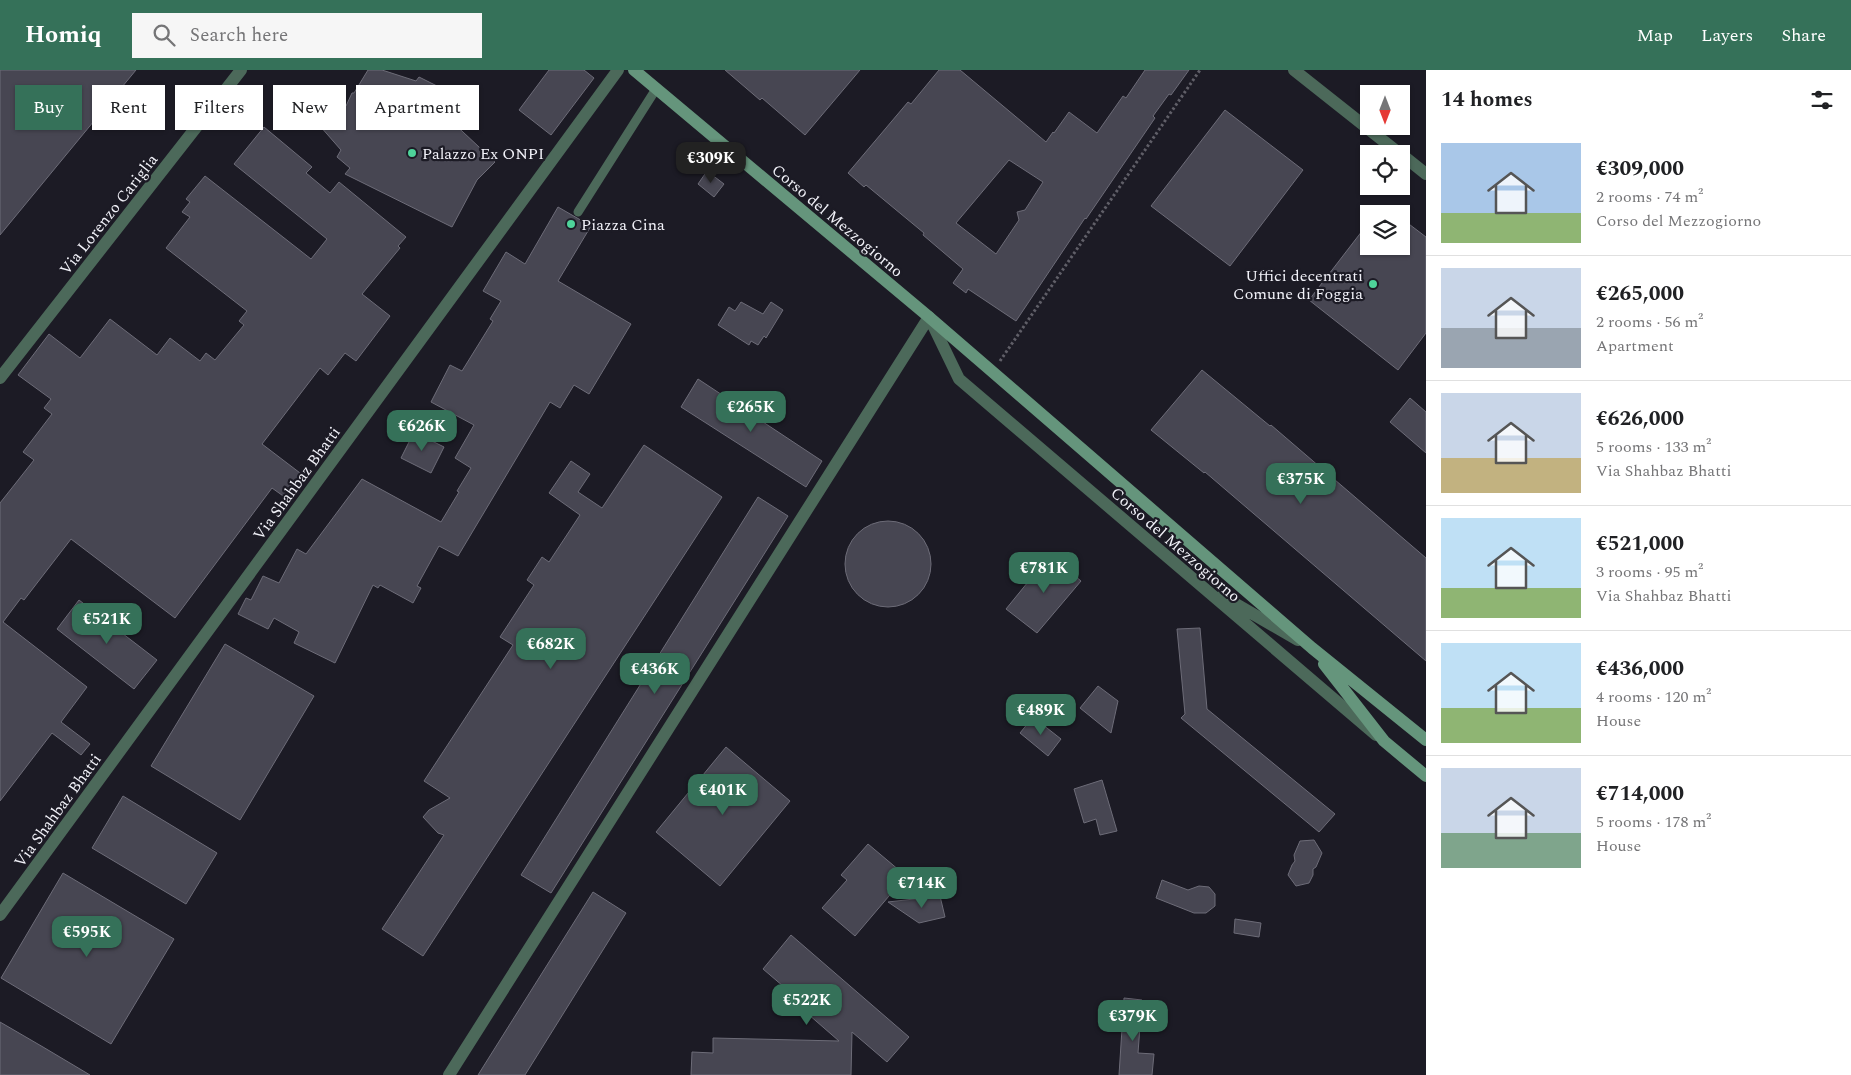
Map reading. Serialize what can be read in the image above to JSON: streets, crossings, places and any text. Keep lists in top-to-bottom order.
{
  "streets": {
    "main road": ["Corso del Mezzogiorno"],
    "street": ["Via Lorenzo Cariglia", "Via Shahbaz Bhatti"]
  },
  "places": ["Palazzo Ex ONPI", "Piazza Cina", "Uffici decentrati Comune di Foggia"],
  "north": "bottom",
  "page": {
    "header": "Homiq",
    "search": "Search here",
    "nav": ["Map", "Layers", "Share"],
    "heading": "14 homes",
    "chip": [
      "Buy",
      "Rent",
      "Filters",
      "New",
      "Apartment"
    ],
    "list": [
      {
        "name": "€309,000",
        "note": "2 rooms · 74 m² · Corso del Mezzogiorno"
      },
      {
        "name": "€265,000",
        "note": "2 rooms · 56 m² · Apartment"
      },
      {
        "name": "€626,000",
        "note": "5 rooms · 133 m² · Via Shahbaz Bhatti"
      },
      {
        "name": "€521,000",
        "note": "3 rooms · 95 m² · Via Shahbaz Bhatti"
      },
      {
        "name": "€436,000",
        "note": "4 rooms · 120 m² · House"
      },
      {
        "name": "€714,000",
        "note": "5 rooms · 178 m² · House"
      }
    ],
    "price": [
      "€309K",
      "€265K",
      "€626K",
      "€375K",
      "€781K",
      "€521K",
      "€682K",
      "€436K",
      "€489K",
      "€401K",
      "€714K",
      "€595K",
      "€522K",
      "€379K"
    ]
  }
}
